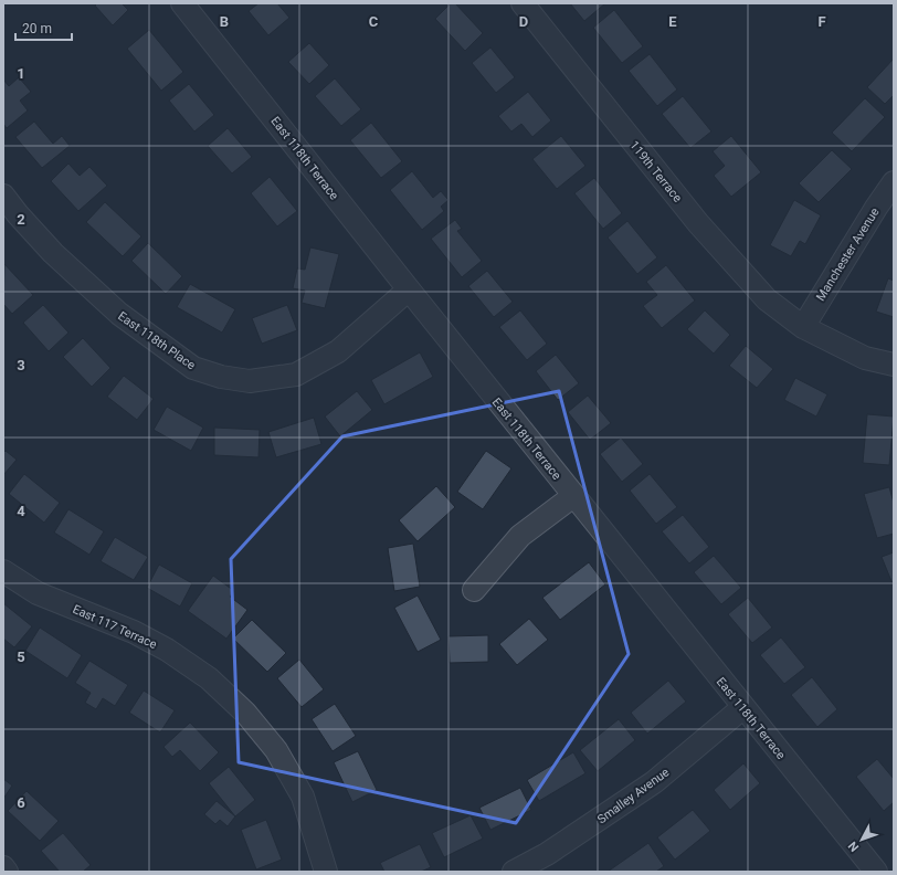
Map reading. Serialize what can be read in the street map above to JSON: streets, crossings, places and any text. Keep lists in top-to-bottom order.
{
  "streets": {
    "street": [
      "East 118th Terrace",
      "119th Terrace",
      "Manchester Avenue",
      "East 118th Place",
      "East 117 Terrace",
      "Smalley Avenue"
    ]
  },
  "crossings": [
    ["East 118th Terrace", "East 118th Place"],
    ["East 118th Terrace", "Smalley Avenue"],
    ["119th Terrace", "Manchester Avenue"]
  ],
  "scale_bar": "20 m",
  "north": "bottom left",
  "grid": {
    "columns": [
      "B",
      "C",
      "D",
      "E",
      "F"
    ],
    "rows": [
      "1",
      "2",
      "3",
      "4",
      "5",
      "6"
    ]
  }
}
